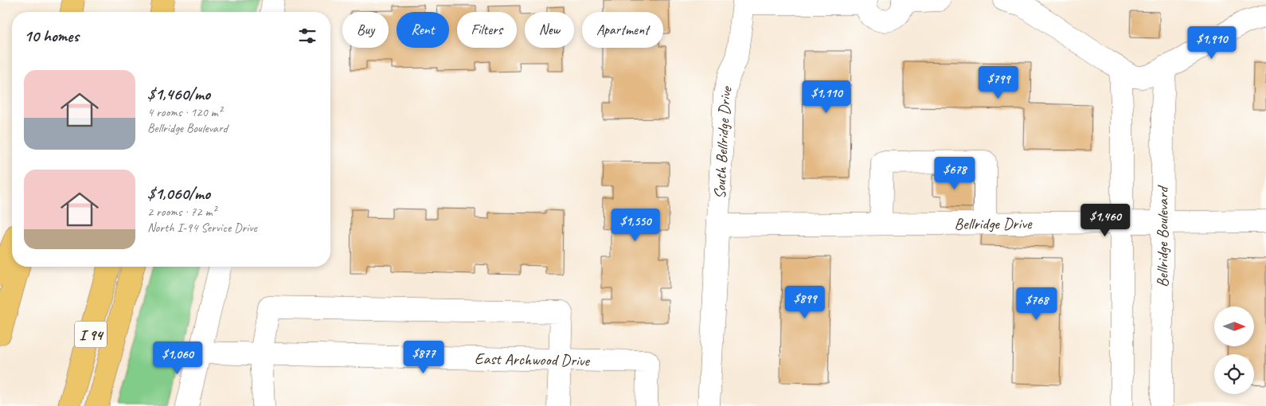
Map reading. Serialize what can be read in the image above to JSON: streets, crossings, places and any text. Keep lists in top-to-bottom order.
{
  "streets": {
    "highway": ["I 94"],
    "street": [
      "South Bellridge Drive",
      "Bellridge Drive",
      "Bellridge Boulevard",
      "East Archwood Drive"
    ]
  },
  "crossings": [
    ["South Bellridge Drive", "Bellridge Drive"],
    ["Bellridge Drive", "Bellridge Boulevard"]
  ],
  "north": "right",
  "page": {
    "chip": [
      "Buy",
      "Rent",
      "Filters",
      "New",
      "Apartment"
    ],
    "heading": "10 homes",
    "price": [
      "$1,910",
      "$799",
      "$1,110",
      "$678",
      "$1,460",
      "$1,550",
      "$899",
      "$768",
      "$877",
      "$1,060"
    ],
    "list": [
      {
        "name": "$1,460/mo",
        "note": "4 rooms · 120 m² · Bellridge Boulevard"
      },
      {
        "name": "$1,060/mo",
        "note": "2 rooms · 72 m² · North I-94 Service Drive"
      }
    ]
  }
}
